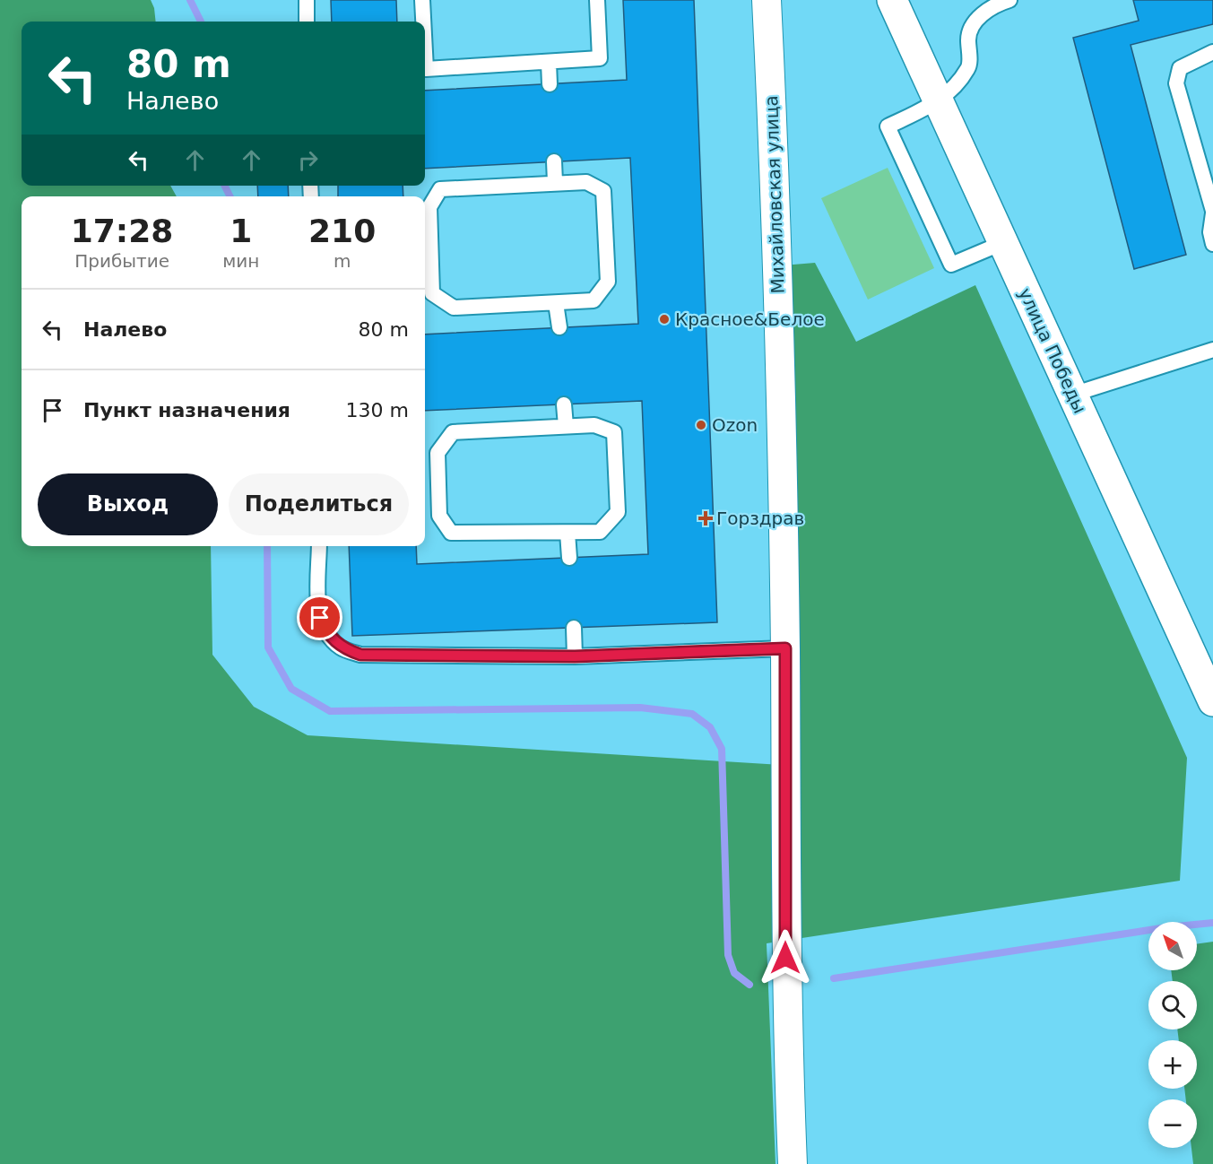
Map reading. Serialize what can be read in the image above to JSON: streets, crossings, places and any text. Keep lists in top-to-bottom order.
{
  "streets": {
    "main road": ["улица Победы"],
    "street": ["Михайловская улица"]
  },
  "places": {
    "other": ["Красное&Белое", "Ozon"],
    "health": ["Горздрав"]
  },
  "north": "top left",
  "page": {
    "turn": ["80 m", "Налево"],
    "eta": [
      "17:28",
      "Прибытие",
      "1",
      "мин",
      "210",
      "m"
    ],
    "list": [
      {
        "name": "Налево",
        "value": "80 m"
      },
      {
        "name": "Пункт назначения",
        "value": "130 m"
      }
    ],
    "buttons": ["Выход", "Поделиться"],
    "map_buttons": ["+", "−"]
  }
}
